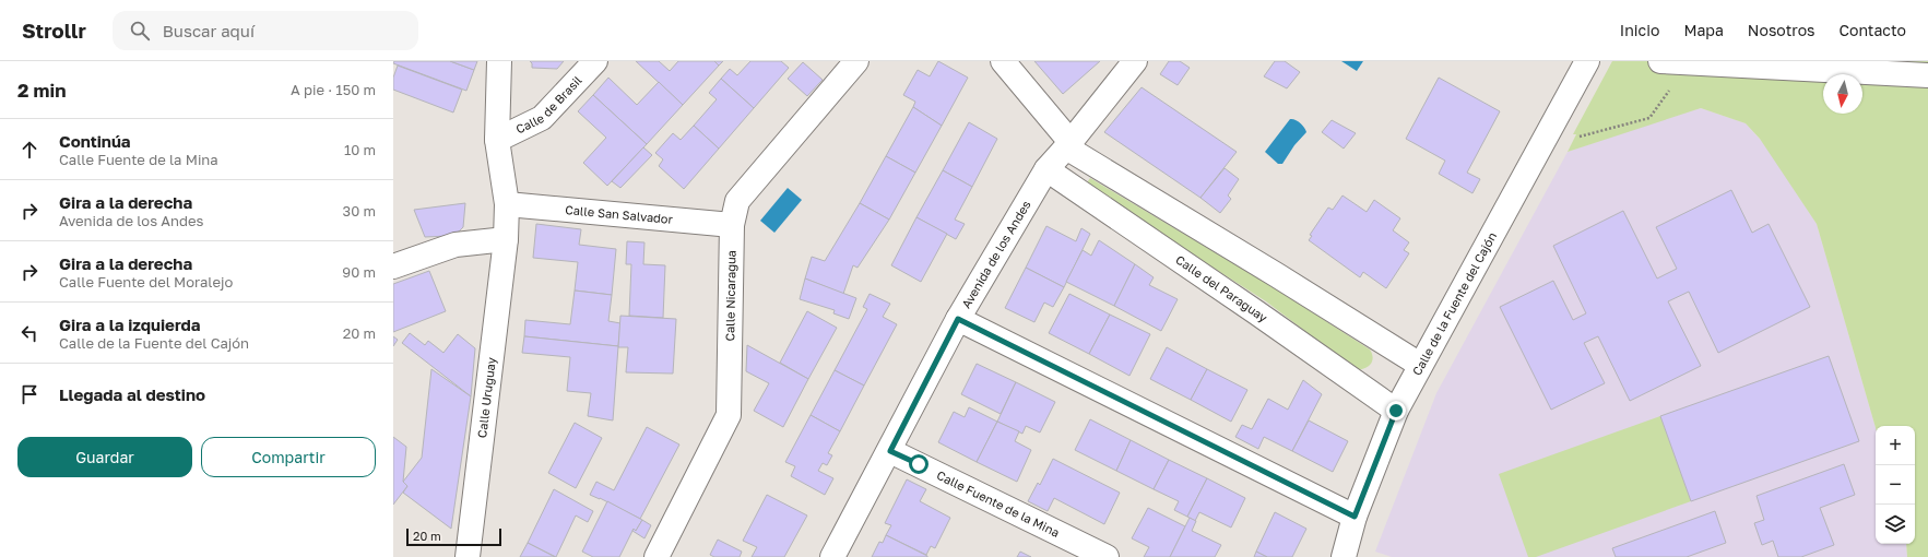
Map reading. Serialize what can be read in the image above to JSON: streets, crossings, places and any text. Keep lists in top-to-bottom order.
{
  "streets": {
    "street": [
      "Calle de Brasil",
      "Calle San Salvador",
      "Avenida de los Andes",
      "Calle del Paraguay",
      "Calle Nicaragua",
      "Calle de la Fuente del Cajón",
      "Calle Uruguay",
      "Calle Fuente de la Mina"
    ]
  },
  "crossings": [
    ["Calle de Brasil", "Calle Uruguay"],
    ["Calle San Salvador", "Calle Nicaragua"],
    ["Calle San Salvador", "Calle Uruguay"],
    ["Avenida de los Andes", "Calle del Paraguay"],
    ["Avenida de los Andes", "Calle Fuente de la Mina"],
    ["Calle del Paraguay", "Calle de la Fuente del Cajón"]
  ],
  "scale_bar": "20 m",
  "north": "bottom",
  "page": {
    "header": "Strollr",
    "search": "Buscar aquí",
    "nav": [
      "Inicio",
      "Mapa",
      "Nosotros",
      "Contacto"
    ],
    "heading": ["2 min", "A pie · 150 m"],
    "list": [
      ["Continúa", "Calle Fuente de la Mina", "10 m"],
      ["Gira a la derecha", "Avenida de los Andes", "30 m"],
      ["Gira a la derecha", "Calle Fuente del Moralejo", "90 m"],
      ["Gira a la izquierda", "Calle de la Fuente del Cajón", "20 m"],
      "Llegada al destino"
    ],
    "buttons": ["Guardar", "Compartir"],
    "map_buttons": ["+", "−"],
    "scale": "20 m"
  }
}
